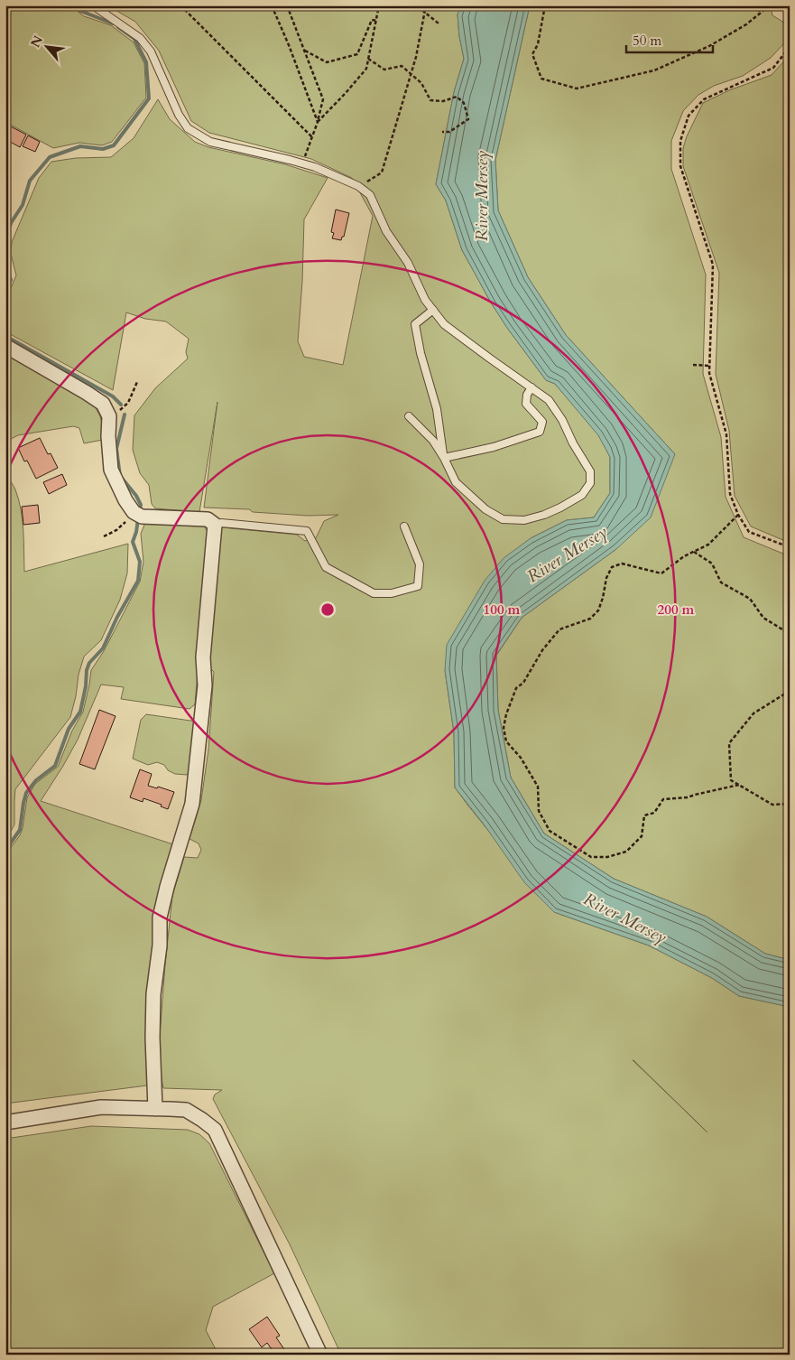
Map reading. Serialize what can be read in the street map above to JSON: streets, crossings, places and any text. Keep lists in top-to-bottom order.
{
  "water": ["River Mersey"],
  "scale_bar": "50 m",
  "north": "top left",
  "rings": ["100 m", "200 m"]
}
